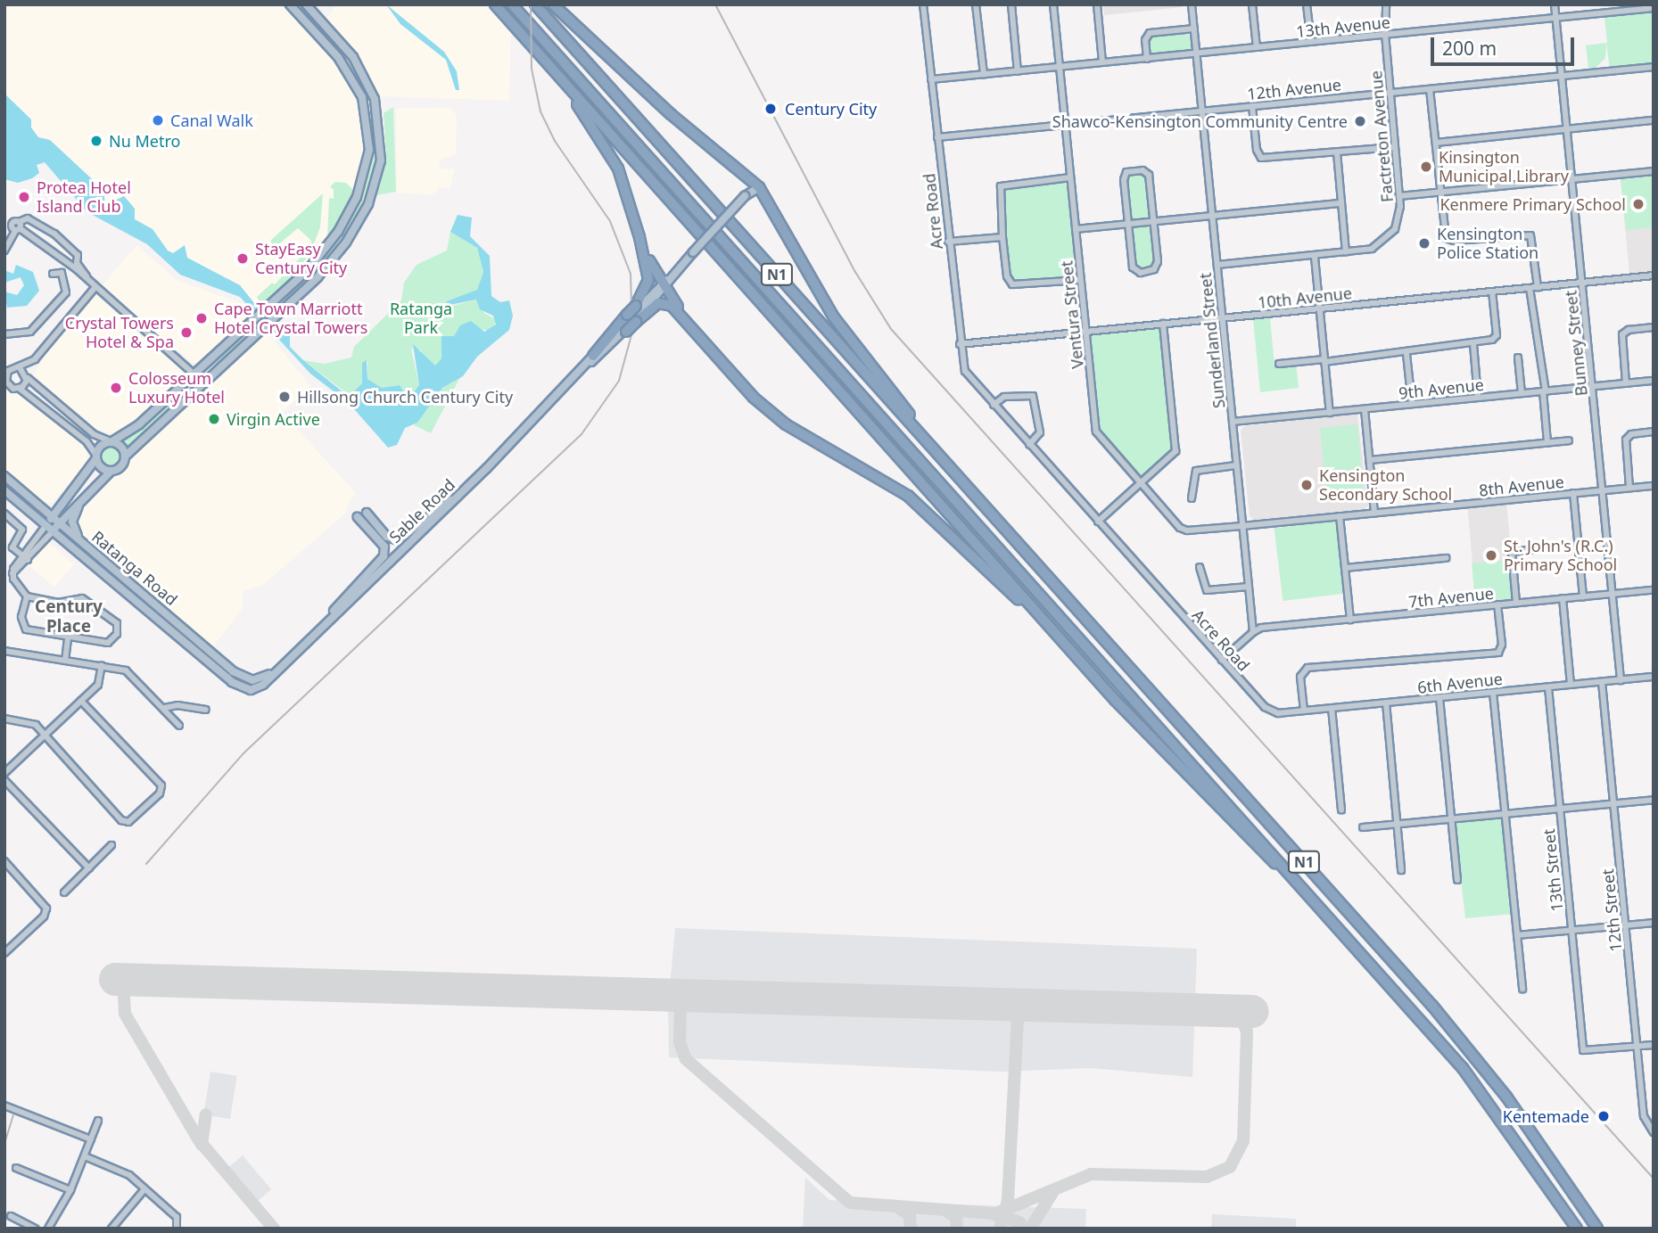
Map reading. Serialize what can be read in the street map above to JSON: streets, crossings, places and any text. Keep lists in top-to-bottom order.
{
  "streets": {
    "highway": ["N1"],
    "main road": ["Sable Road", "Ratanga Road"],
    "street": [
      "13th Avenue",
      "12th Avenue",
      "Factreton Avenue",
      "Acre Road",
      "10th Avenue",
      "Ventura Street",
      "Sunderland Street",
      "Bunney Street",
      "9th Avenue",
      "8th Avenue",
      "7th Avenue",
      "6th Avenue",
      "13th Street",
      "12th Street"
    ]
  },
  "crossings": [
    ["13th Avenue", "Factreton Avenue"],
    ["13th Avenue", "Acre Road"],
    ["13th Avenue", "Ventura Street"],
    ["13th Avenue", "Sunderland Street"],
    ["13th Avenue", "Bunney Street"],
    ["12th Avenue", "Factreton Avenue"],
    ["12th Avenue", "Acre Road"],
    ["12th Avenue", "Ventura Street"],
    ["12th Avenue", "Sunderland Street"],
    ["12th Avenue", "Bunney Street"],
    ["Factreton Avenue", "Sunderland Street"],
    ["Acre Road", "10th Avenue"],
    ["Acre Road", "6th Avenue"],
    ["10th Avenue", "Ventura Street"],
    ["10th Avenue", "Sunderland Street"],
    ["10th Avenue", "Bunney Street"],
    ["Ventura Street", "Sunderland Street"],
    ["Ventura Street", "8th Avenue"],
    ["Sunderland Street", "9th Avenue"],
    ["Sunderland Street", "8th Avenue"],
    ["Sunderland Street", "7th Avenue"],
    ["Bunney Street", "9th Avenue"],
    ["Bunney Street", "8th Avenue"],
    ["Bunney Street", "7th Avenue"],
    ["Bunney Street", "6th Avenue"],
    ["Sable Road", "Ratanga Road"],
    ["6th Avenue", "13th Street"],
    ["6th Avenue", "12th Street"],
    ["13th Street", "12th Street"]
  ],
  "districts": ["Century Place"],
  "parks": ["Ratanga Park"],
  "places": [
    "Century City",
    "Canal Walk",
    "Shawco-Kensington Community Centre",
    "Nu Metro",
    "Kinsington Municipal Library",
    "Protea Hotel Island Club",
    "Kenmere Primary School",
    "Kensington Police Station",
    "StayEasy Century City",
    "Cape Town Marriott Hotel Crystal Towers",
    "Crystal Towers Hotel & Spa",
    "Colosseum Luxury Hotel",
    "Hillsong Church Century City",
    "Virgin Active",
    "Kensington Secondary School",
    "St. John's (R.C.) Primary School",
    "Kentemade"
  ],
  "scale_bar": "200 m"
}
